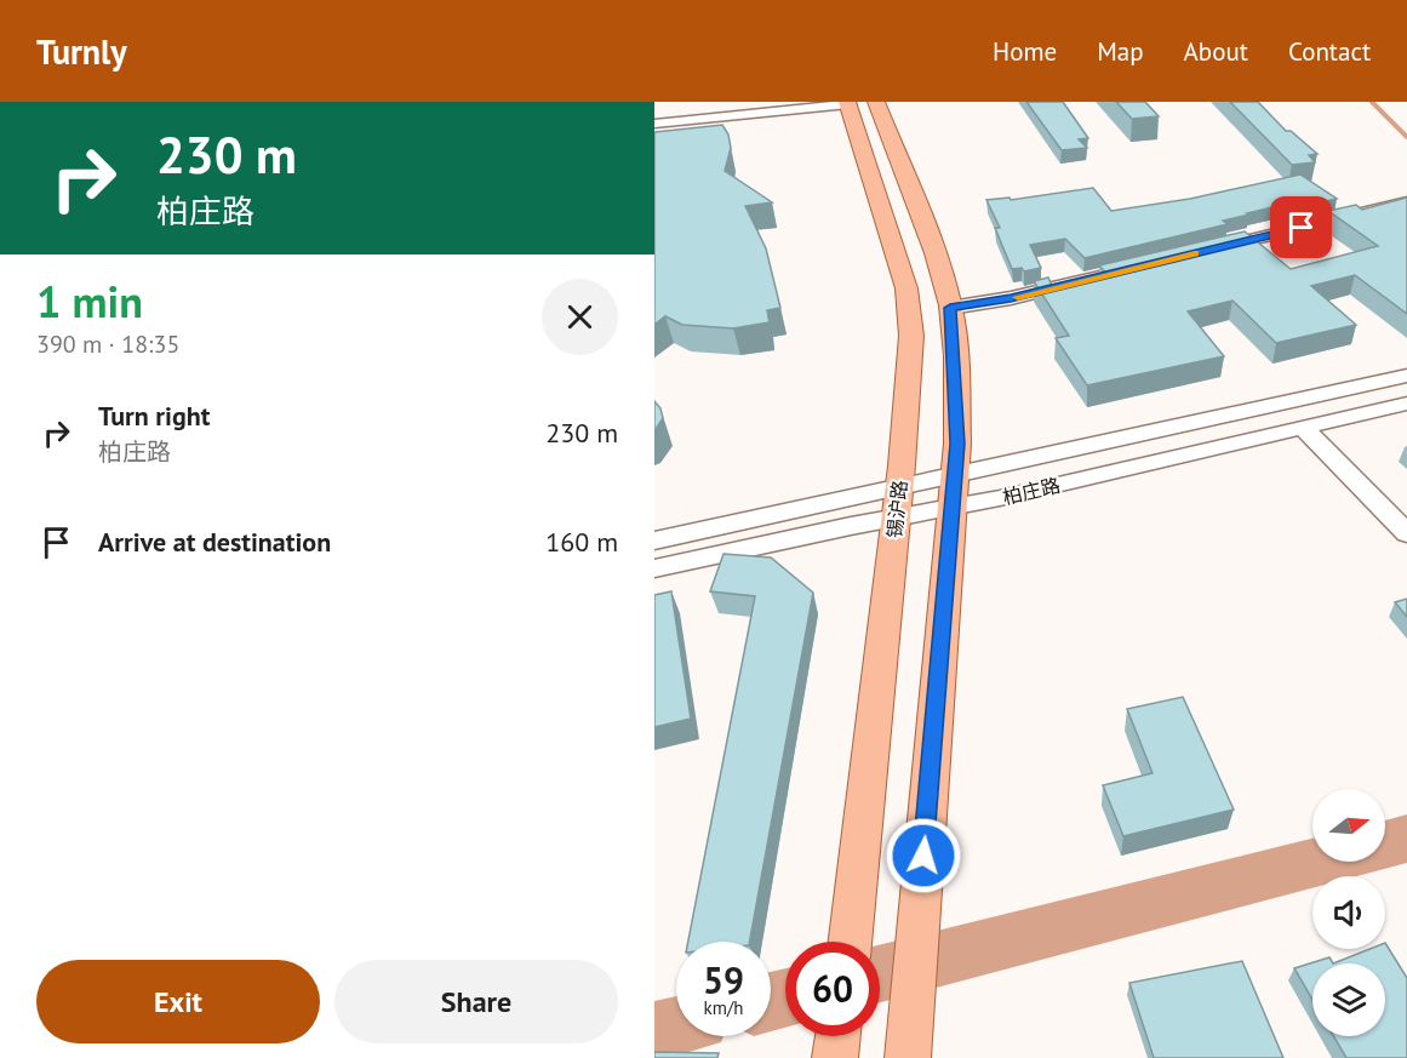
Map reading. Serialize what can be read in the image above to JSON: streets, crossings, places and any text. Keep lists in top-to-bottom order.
{
  "streets": {
    "main road": ["锡沪路"],
    "street": ["柏庄路"]
  },
  "crossings": [
    ["柏庄路", "锡沪路"]
  ],
  "north": "right",
  "page": {
    "header": "Turnly",
    "nav": [
      "Home",
      "Map",
      "About",
      "Contact"
    ],
    "turn": ["230 m", "柏庄路"],
    "heading": ["1 min", "390 m · 18:35"],
    "list": [
      {
        "name": "Turn right",
        "note": "柏庄路",
        "value": "230 m"
      },
      {
        "name": "Arrive at destination",
        "value": "160 m"
      }
    ],
    "speed": "59 km/h",
    "limit": "60",
    "buttons": ["Exit", "Share"]
  }
}
